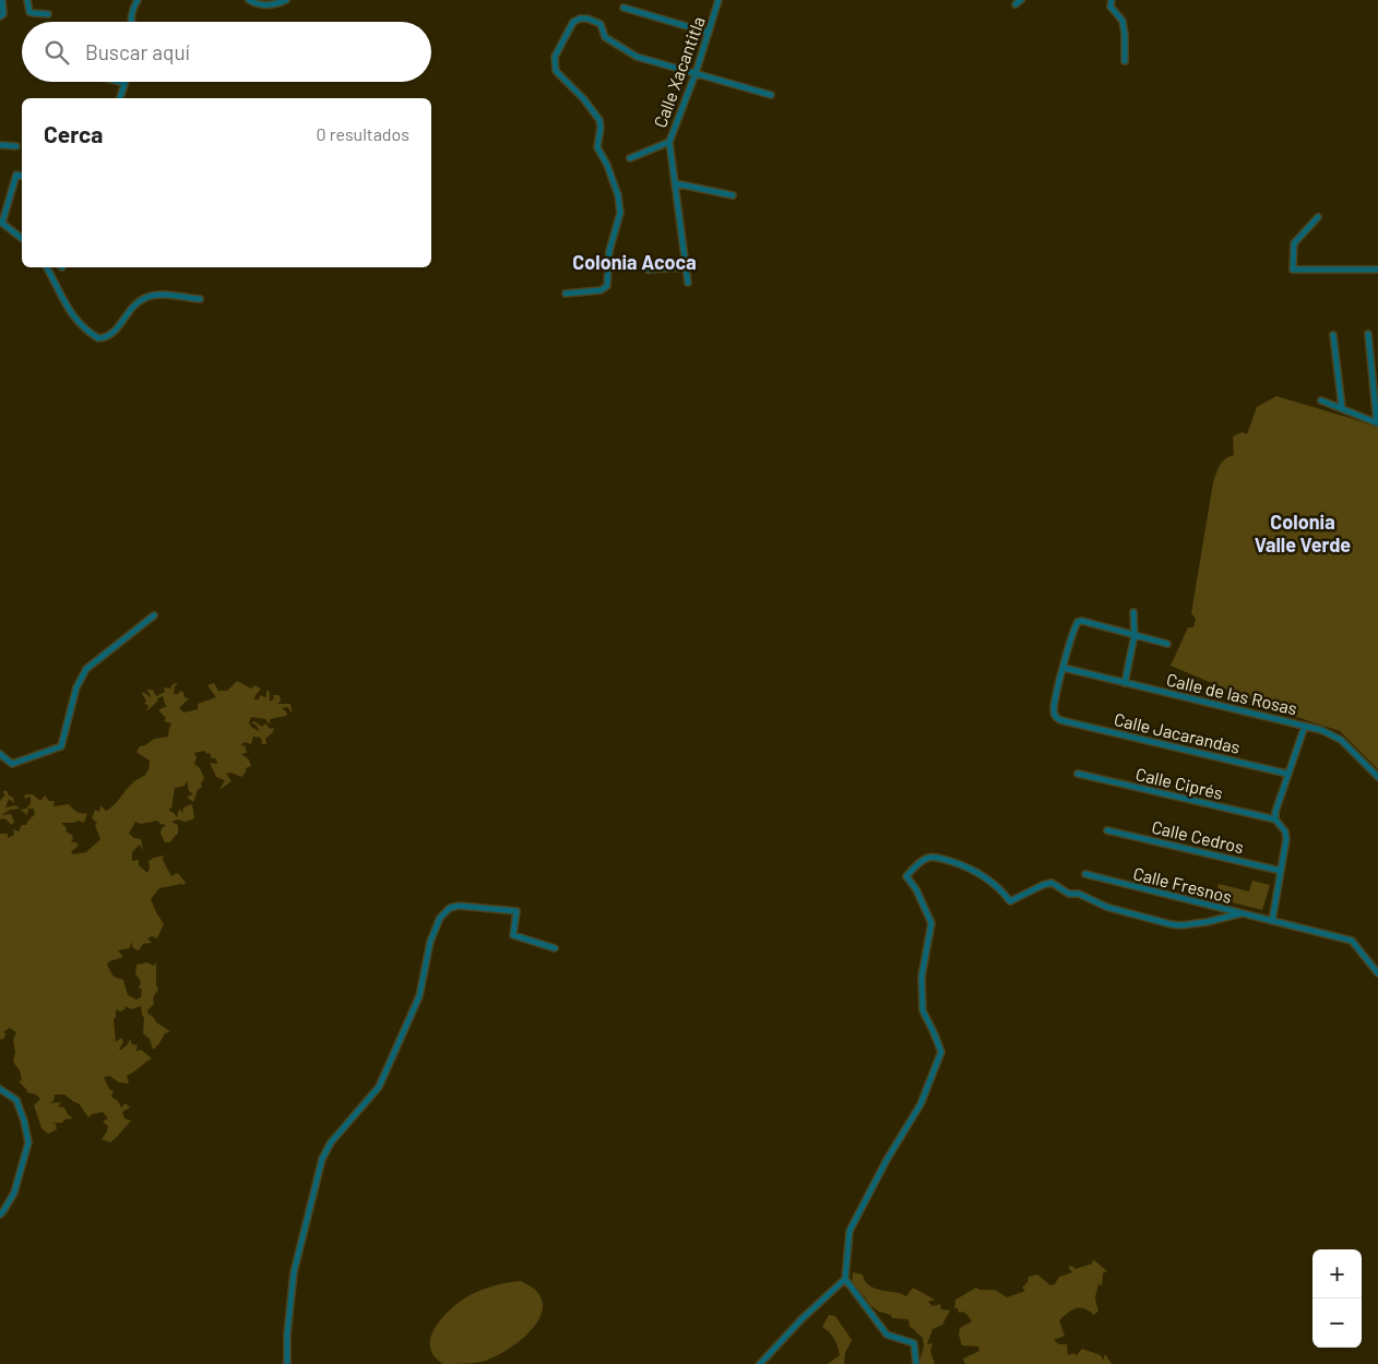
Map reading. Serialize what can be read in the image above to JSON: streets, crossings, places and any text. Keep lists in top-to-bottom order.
{
  "streets": {
    "street": [
      "Calle Xacantitla",
      "Calle de las Rosas",
      "Calle Jacarandas",
      "Calle Ciprés",
      "Calle Cedros",
      "Calle Fresnos"
    ]
  },
  "crossings": [
    ["Calle de las Rosas", "Calle Jacarandas"]
  ],
  "districts": ["Colonia Acoca", "Colonia Valle Verde"],
  "page": {
    "search": "Buscar aquí",
    "heading": ["Cerca", "0 resultados"],
    "map_buttons": ["+", "−"]
  }
}
